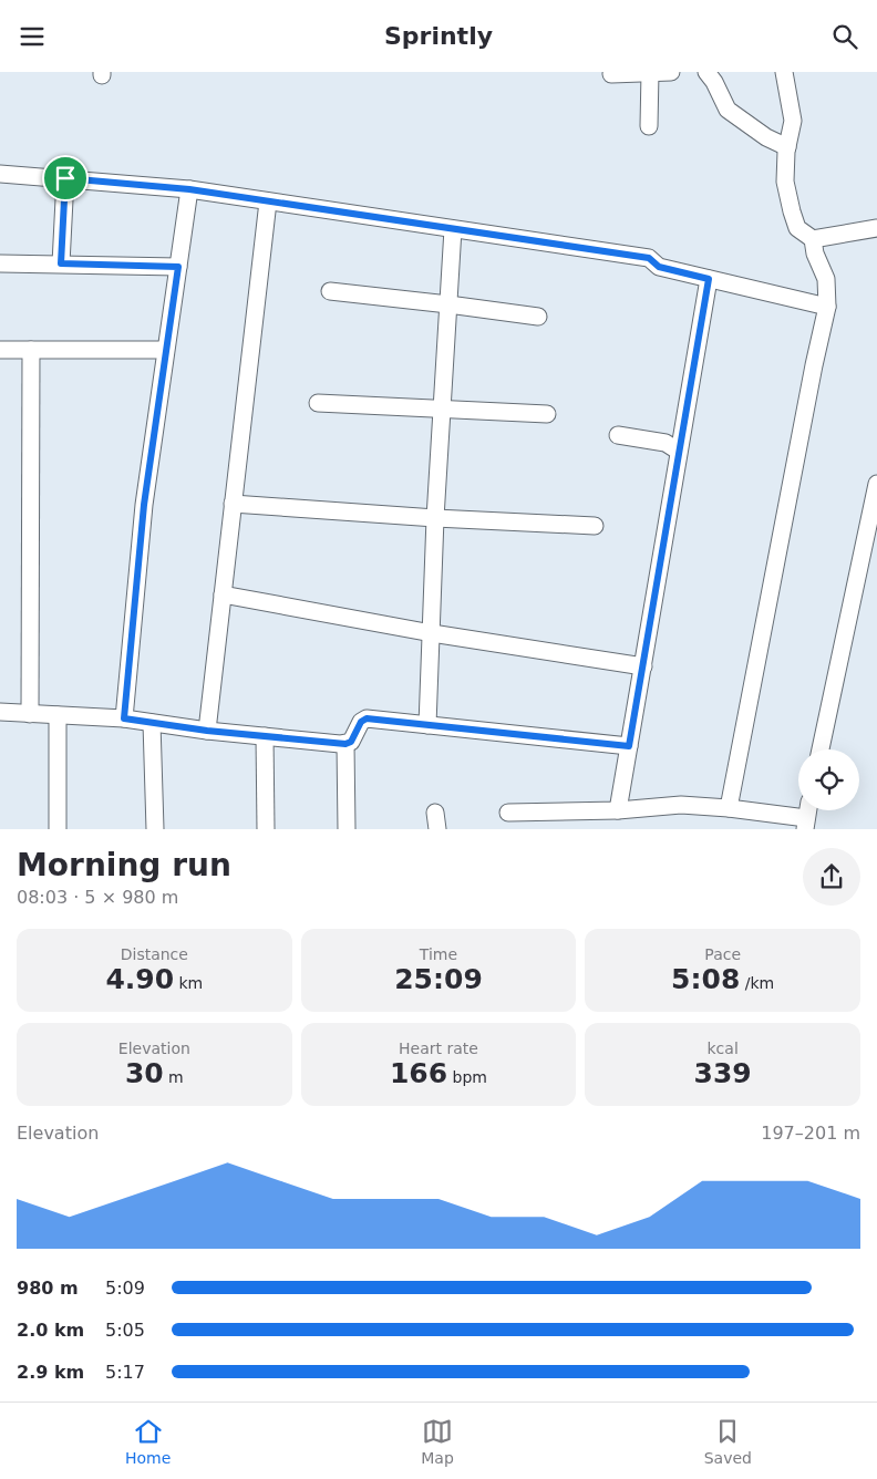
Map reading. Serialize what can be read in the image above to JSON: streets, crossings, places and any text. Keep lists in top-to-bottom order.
{
  "page": {
    "header": "Sprintly",
    "heading": ["Morning run", "08:03 · 5 × 980 m"],
    "stats": [
      ["Distance", "4.90 km"],
      ["Time", "25:09"],
      ["Pace", "5:08 /km"],
      ["Elevation", "30 m"],
      ["Heart rate", "166 bpm"],
      ["kcal", "339"]
    ],
    "chart": ["Elevation", "197–201 m"],
    "list": [
      {
        "name": "980 m",
        "note": "5:09"
      },
      {
        "name": "2.0 km",
        "note": "5:05"
      },
      {
        "name": "2.9 km",
        "note": "5:17"
      }
    ],
    "tabs": ["Home", "Map", "Saved"]
  }
}
